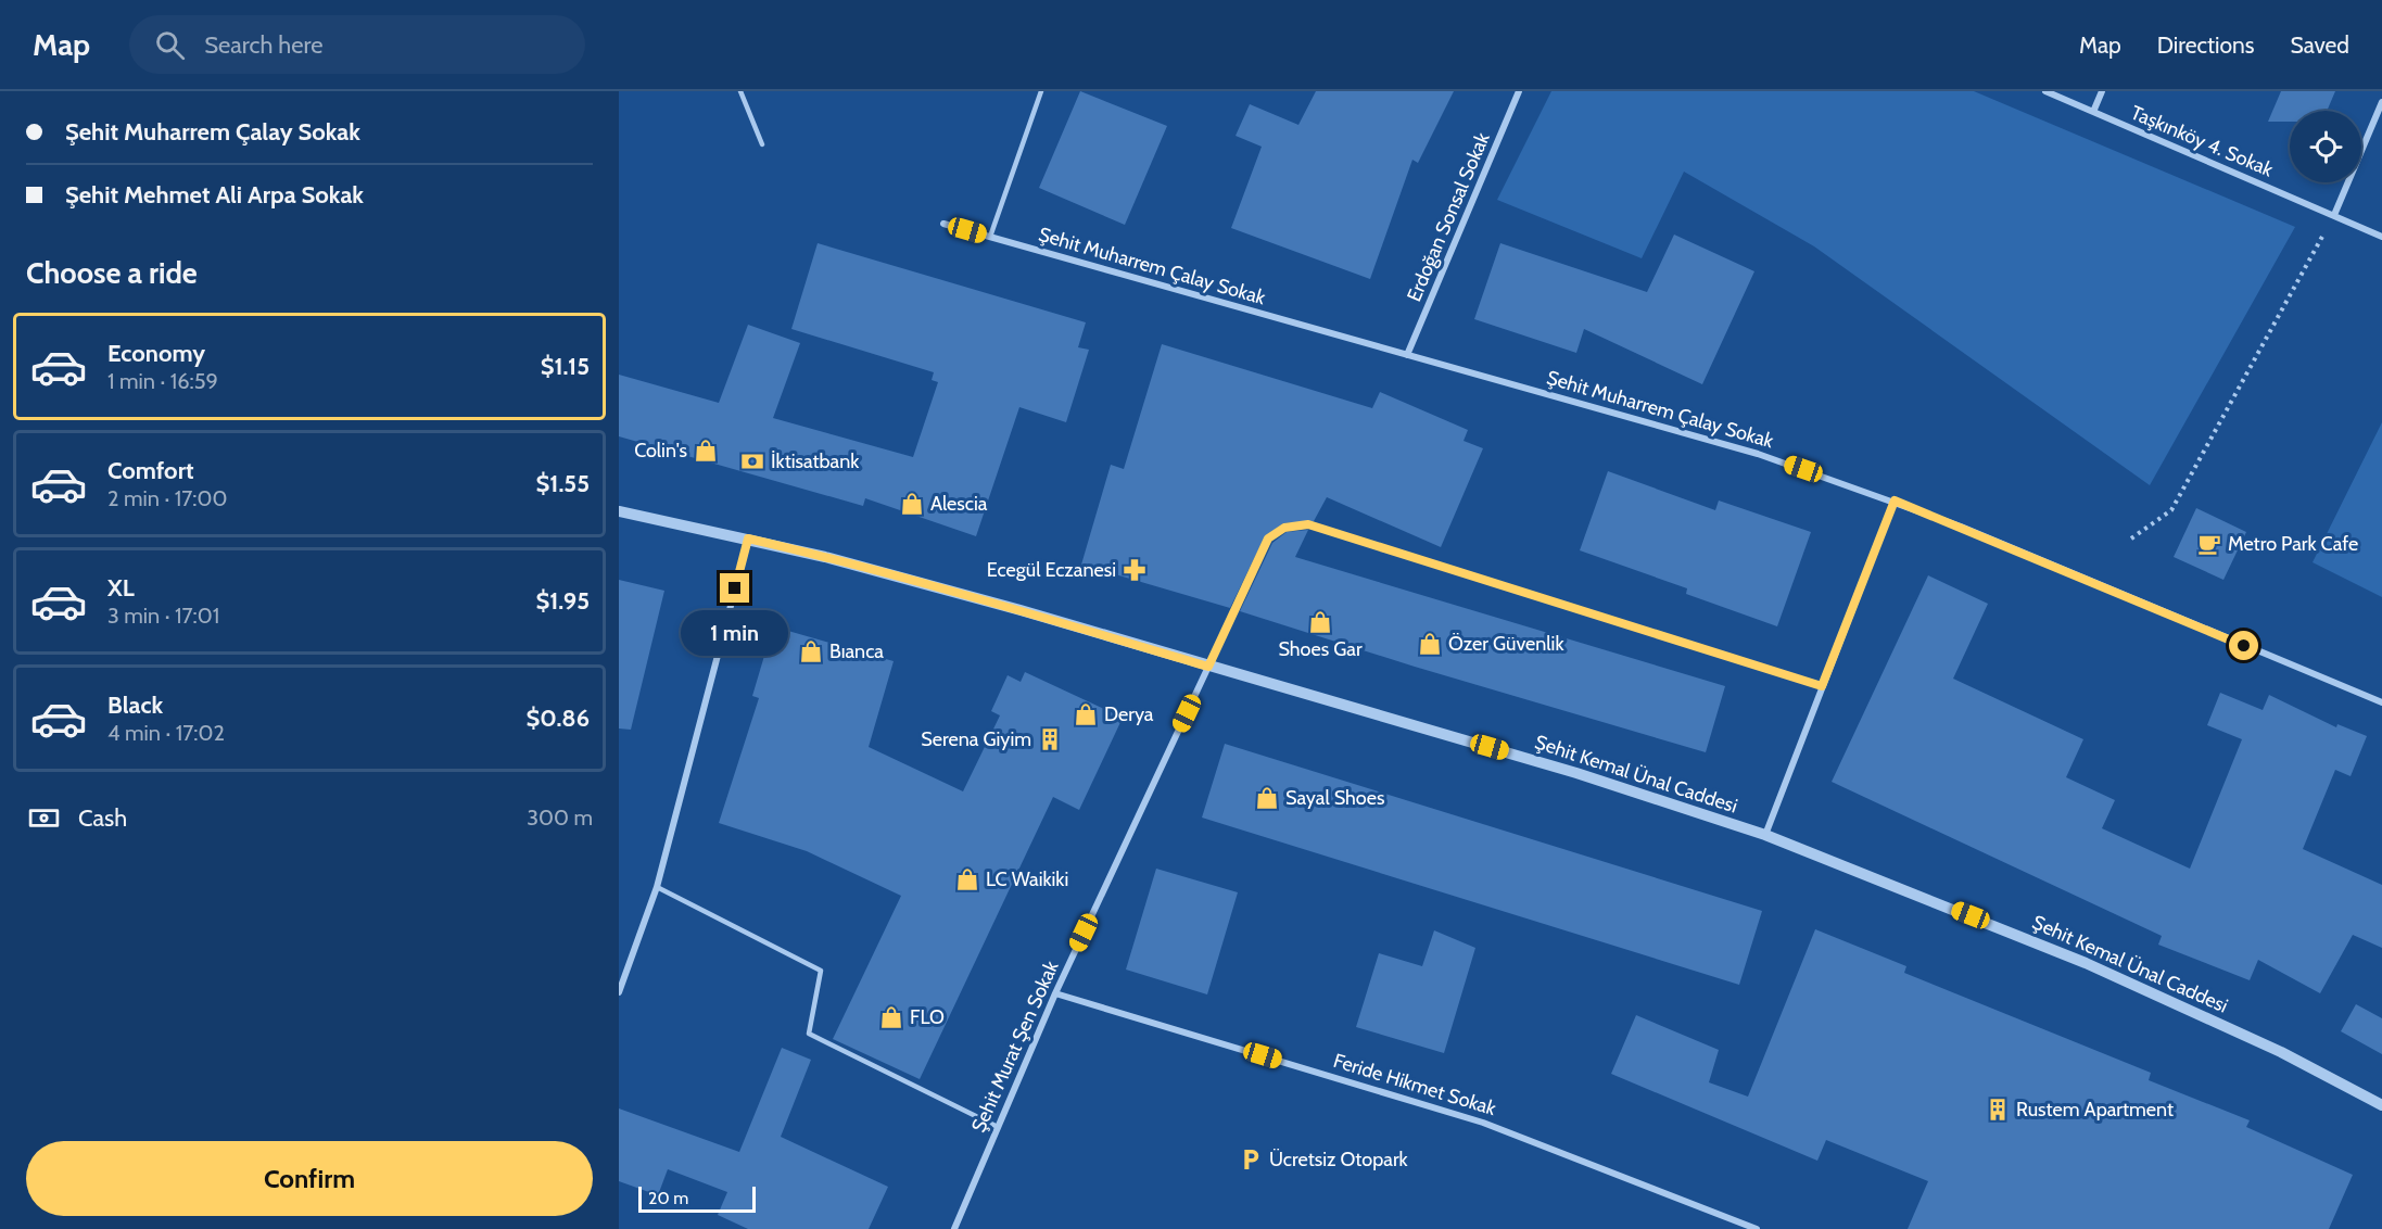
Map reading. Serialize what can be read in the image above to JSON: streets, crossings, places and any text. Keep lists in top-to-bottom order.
{
  "streets": {
    "street": [
      "Taşkınköy 4. Sokak",
      "Erdoğan Sonsal Sokak",
      "Şehit Muharrem Çalay Sokak",
      "Şehit Kemal Ünal Caddesi",
      "Şehit Murat Şen Sokak",
      "Feride Hikmet Sokak"
    ]
  },
  "crossings": [
    ["Erdoğan Sonsal Sokak", "Şehit Muharrem Çalay Sokak"],
    ["Şehit Kemal Ünal Caddesi", "Şehit Murat Şen Sokak"],
    ["Şehit Murat Şen Sokak", "Feride Hikmet Sokak"]
  ],
  "places": {
    "shop": [
      "Colin's",
      "Alescia",
      "Shoes Gar",
      "Özer Güvenlik",
      "Bıanca",
      "Derya",
      "Sayal Shoes",
      "LC Waikiki",
      "FLO"
    ],
    "bank": ["İktisatbank"],
    "cafe": ["Metro Park Cafe"],
    "pharmacy": ["Ecegül Eczanesi"],
    "building": ["Serena Giyim", "Rustem Apartment"],
    "parking": ["Ücretsiz Otopark"]
  },
  "scale_bar": "20 m",
  "page": {
    "header": "Map",
    "search": "Search here",
    "nav": ["Map", "Directions", "Saved"],
    "banner": ["Şehit Muharrem Çalay Sokak", "Şehit Mehmet Ali Arpa Sokak"],
    "heading": "Choose a ride",
    "list": [
      {
        "name": "Economy",
        "note": "1 min · 16:59",
        "value": "$1.15"
      },
      {
        "name": "Comfort",
        "note": "2 min · 17:00",
        "value": "$1.55"
      },
      {
        "name": "XL",
        "note": "3 min · 17:01",
        "value": "$1.95"
      },
      {
        "name": "Black",
        "note": "4 min · 17:02",
        "value": "$0.86"
      }
    ],
    "bubble": "1 min",
    "pay": ["Cash", "300 m"],
    "buttons": "Confirm",
    "scale": "20 m"
  }
}
